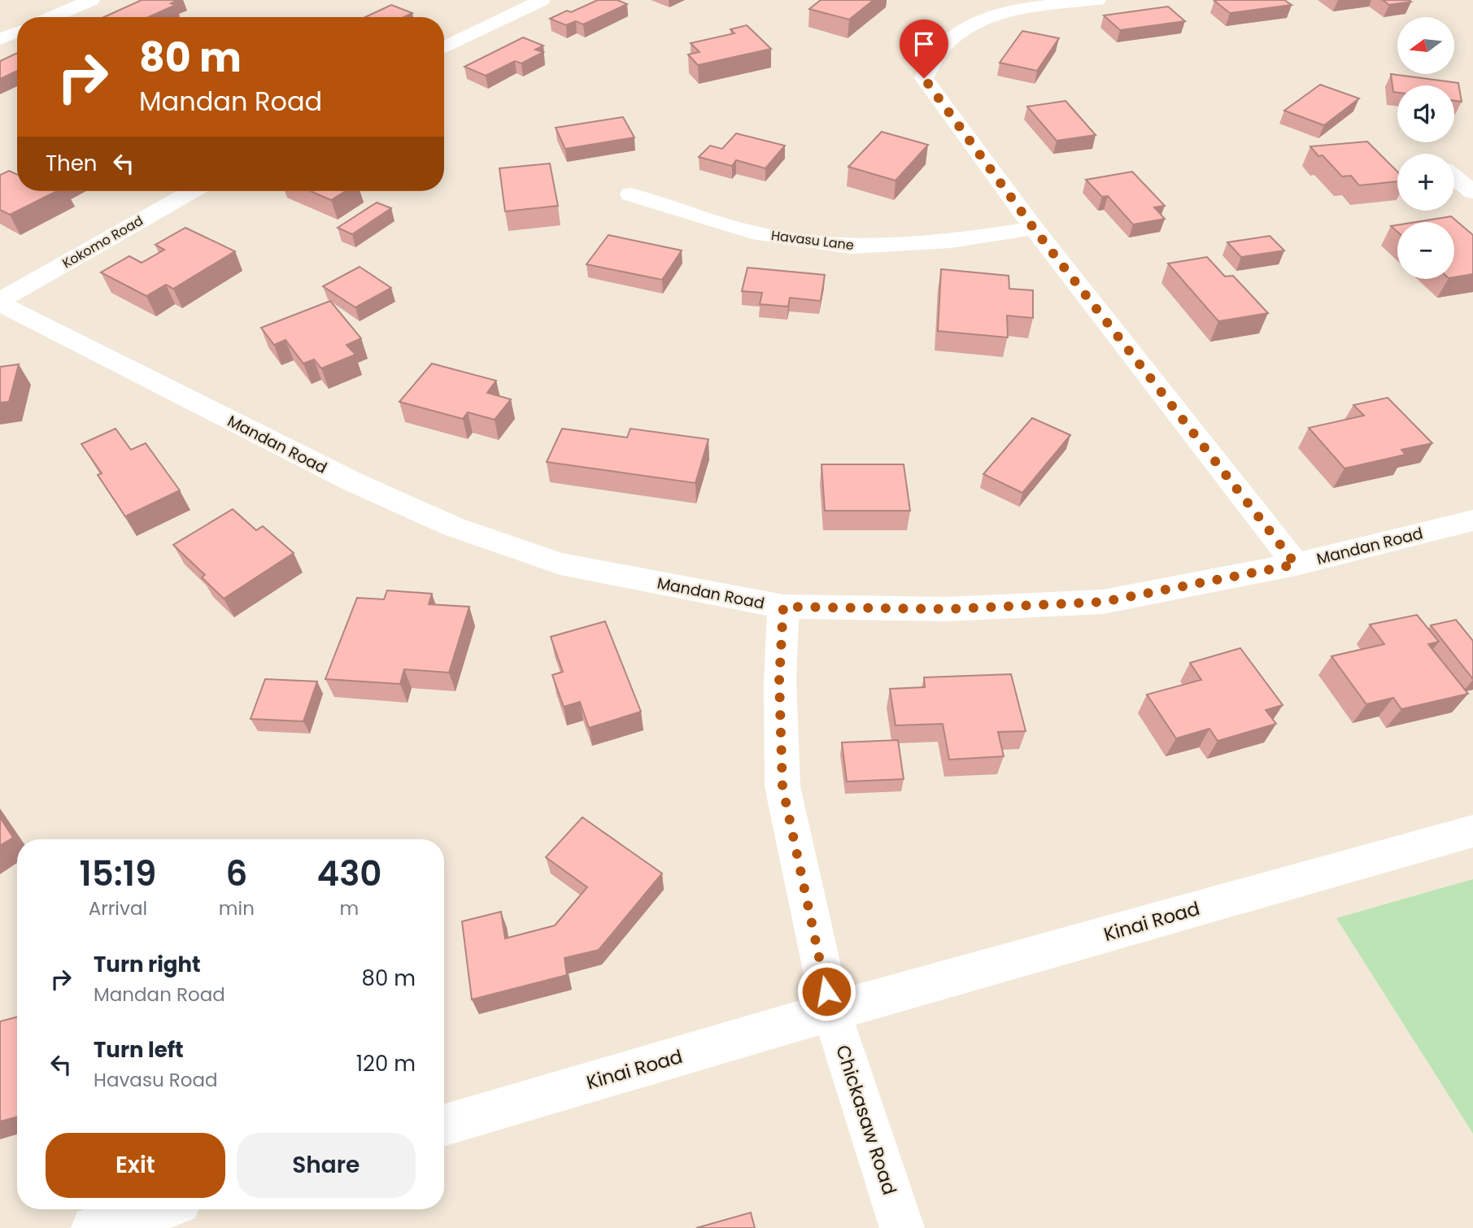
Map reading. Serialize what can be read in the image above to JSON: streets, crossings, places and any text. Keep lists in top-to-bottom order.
{
  "streets": {
    "street": [
      "Havasu Lane",
      "Kokomo Road",
      "Mandan Road",
      "Kinai Road",
      "Chickasaw Road"
    ]
  },
  "crossings": [
    ["Kokomo Road", "Mandan Road"],
    ["Kinai Road", "Chickasaw Road"]
  ],
  "north": "left",
  "page": {
    "map_buttons": ["+", "−"],
    "turn": ["80 m", "Mandan Road"],
    "then": "Then",
    "eta": [
      "15:19",
      "Arrival",
      "6",
      "min",
      "430",
      "m"
    ],
    "list": [
      {
        "name": "Turn right",
        "note": "Mandan Road",
        "value": "80 m"
      },
      {
        "name": "Turn left",
        "note": "Havasu Road",
        "value": "120 m"
      }
    ],
    "buttons": ["Exit", "Share"]
  }
}
